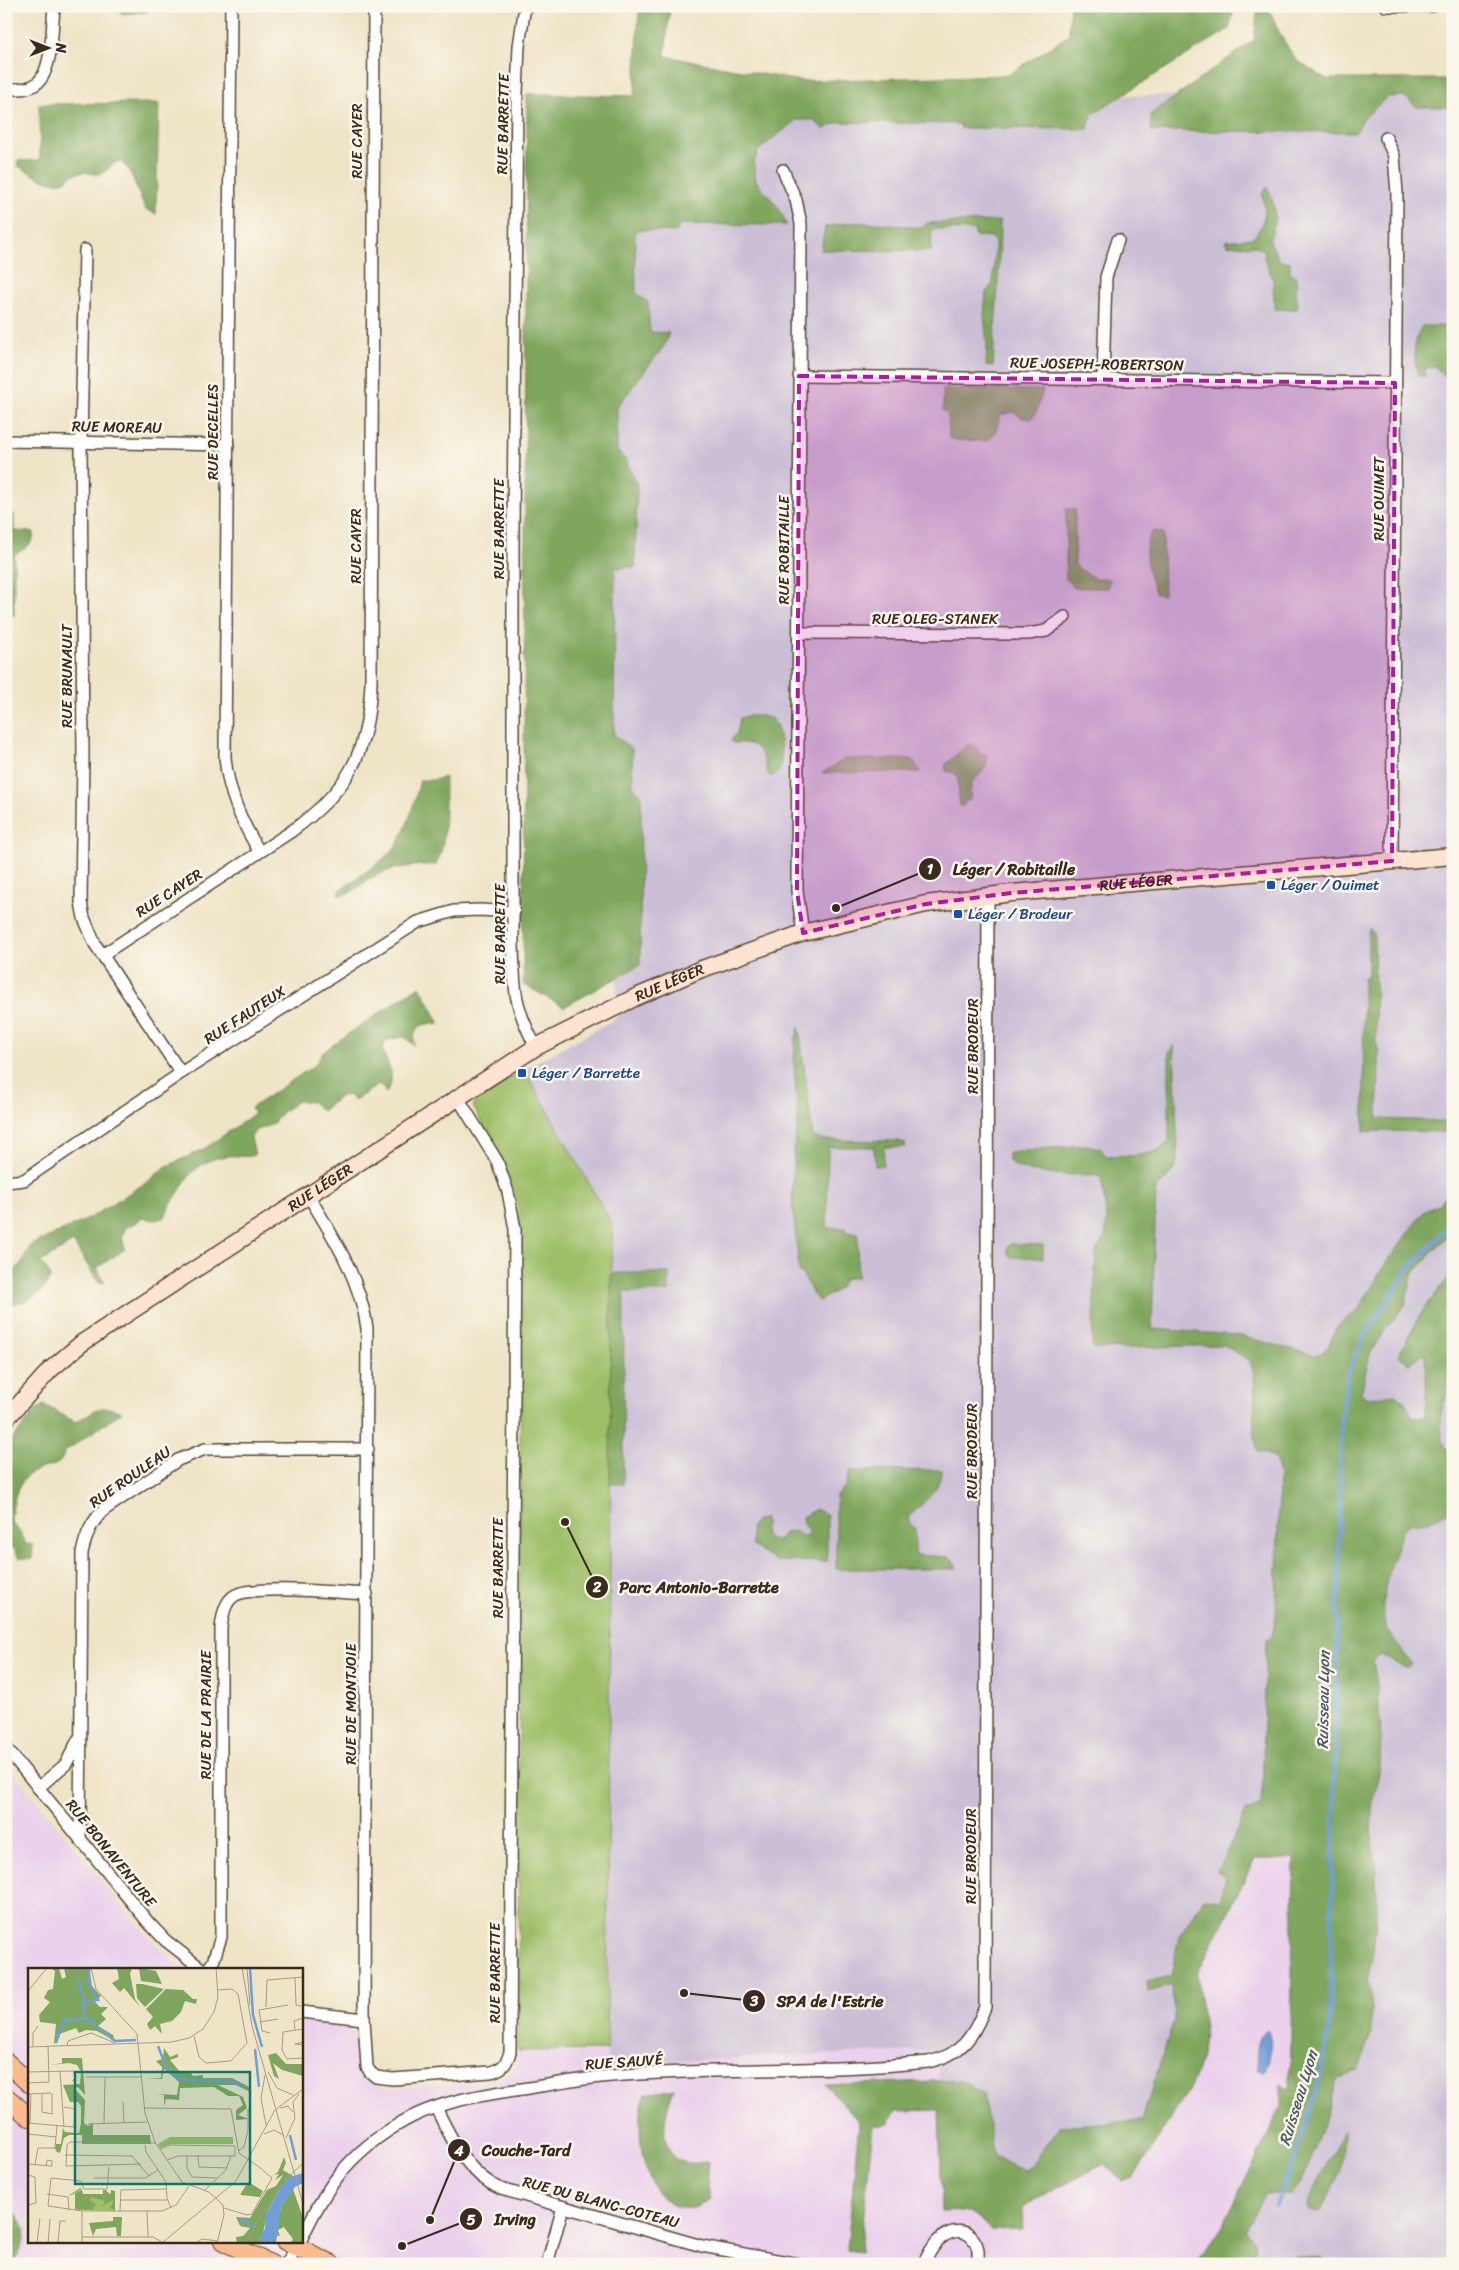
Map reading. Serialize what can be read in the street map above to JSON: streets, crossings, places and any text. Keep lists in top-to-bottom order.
{
  "streets": {
    "street": [
      "RUE BARRETTE",
      "RUE CAYER",
      "RUE JOSEPH-ROBERTSON",
      "RUE MOREAU",
      "RUE DECELLES",
      "RUE OUIMET",
      "RUE ROBITAILLE",
      "RUE OLEG-STANEK",
      "RUE BRUNAULT",
      "RUE LÉGER",
      "RUE FAUTEUX",
      "RUE BRODEUR",
      "RUE ROULEAU",
      "RUE DE MONTJOIE",
      "RUE DE LA PRAIRIE",
      "RUE BONAVENTURE",
      "RUE SAUVÉ",
      "RUE DU BLANC-COTEAU"
    ]
  },
  "crossings": [
    ["RUE BARRETTE", "RUE LÉGER"],
    ["RUE BARRETTE", "RUE FAUTEUX"],
    ["RUE BARRETTE", "RUE DE MONTJOIE"],
    ["RUE CAYER", "RUE DECELLES"],
    ["RUE CAYER", "RUE BRUNAULT"],
    ["RUE JOSEPH-ROBERTSON", "RUE OUIMET"],
    ["RUE JOSEPH-ROBERTSON", "RUE ROBITAILLE"],
    ["RUE MOREAU", "RUE DECELLES"],
    ["RUE MOREAU", "RUE BRUNAULT"],
    ["RUE OUIMET", "RUE LÉGER"],
    ["RUE ROBITAILLE", "RUE OLEG-STANEK"],
    ["RUE ROBITAILLE", "RUE LÉGER"],
    ["RUE BRUNAULT", "RUE FAUTEUX"],
    ["RUE LÉGER", "RUE BRODEUR"],
    ["RUE LÉGER", "RUE DE MONTJOIE"],
    ["RUE BRODEUR", "RUE SAUVÉ"],
    ["RUE ROULEAU", "RUE DE MONTJOIE"],
    ["RUE ROULEAU", "RUE BONAVENTURE"],
    ["RUE DE MONTJOIE", "RUE DE LA PRAIRIE"],
    ["RUE SAUVÉ", "RUE DU BLANC-COTEAU"]
  ],
  "water": ["Ruisseau Lyon"],
  "places": {
    "transit": ["Léger / Ouimet", "Léger / Brodeur", "Léger / Barrette"],
    "other": [
      "Léger / Robitaille",
      "Parc Antonio-Barrette",
      "SPA de l'Estrie",
      "Couche-Tard",
      "Irving"
    ]
  },
  "north": "right"
}
